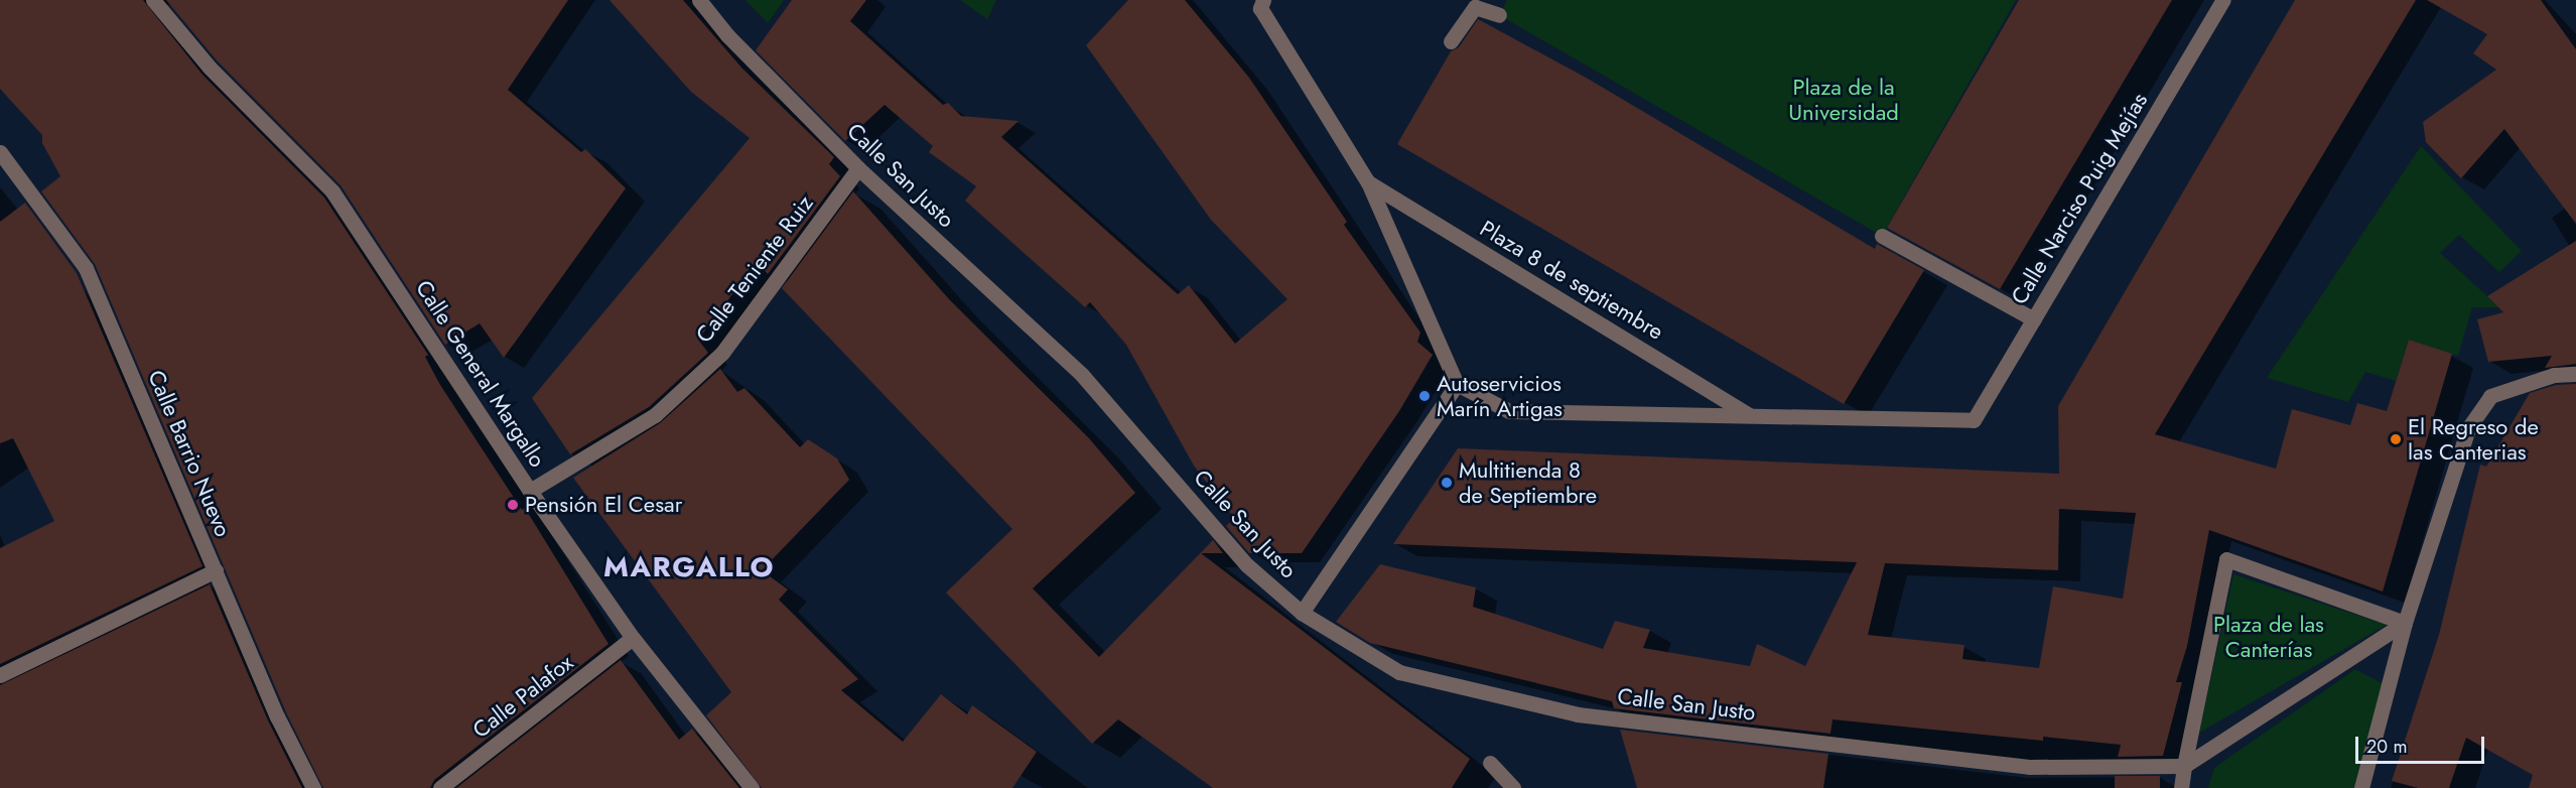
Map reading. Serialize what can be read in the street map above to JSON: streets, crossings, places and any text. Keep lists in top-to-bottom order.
{
  "streets": {
    "street": [
      "Calle San Justo",
      "Calle Narciso Puig Mejías",
      "Calle Teniente Ruiz",
      "Plaza 8 de septiembre",
      "Calle General Margallo",
      "Calle Barrio Nuevo",
      "Calle Palafox"
    ]
  },
  "crossings": [
    ["Calle San Justo", "Calle Teniente Ruiz"],
    ["Calle Narciso Puig Mejías", "Plaza 8 de septiembre"],
    ["Calle Teniente Ruiz", "Calle General Margallo"],
    ["Calle General Margallo", "Calle Palafox"]
  ],
  "districts": ["MARGALLO"],
  "parks": ["Plaza de la Universidad", "Plaza de las Canterías"],
  "places": [
    "Autoservicios Marín Artigas",
    "El Regreso de las Canterias",
    "Multitienda 8 de Septiembre",
    "Pensión El Cesar"
  ],
  "scale_bar": "20 m"
}
